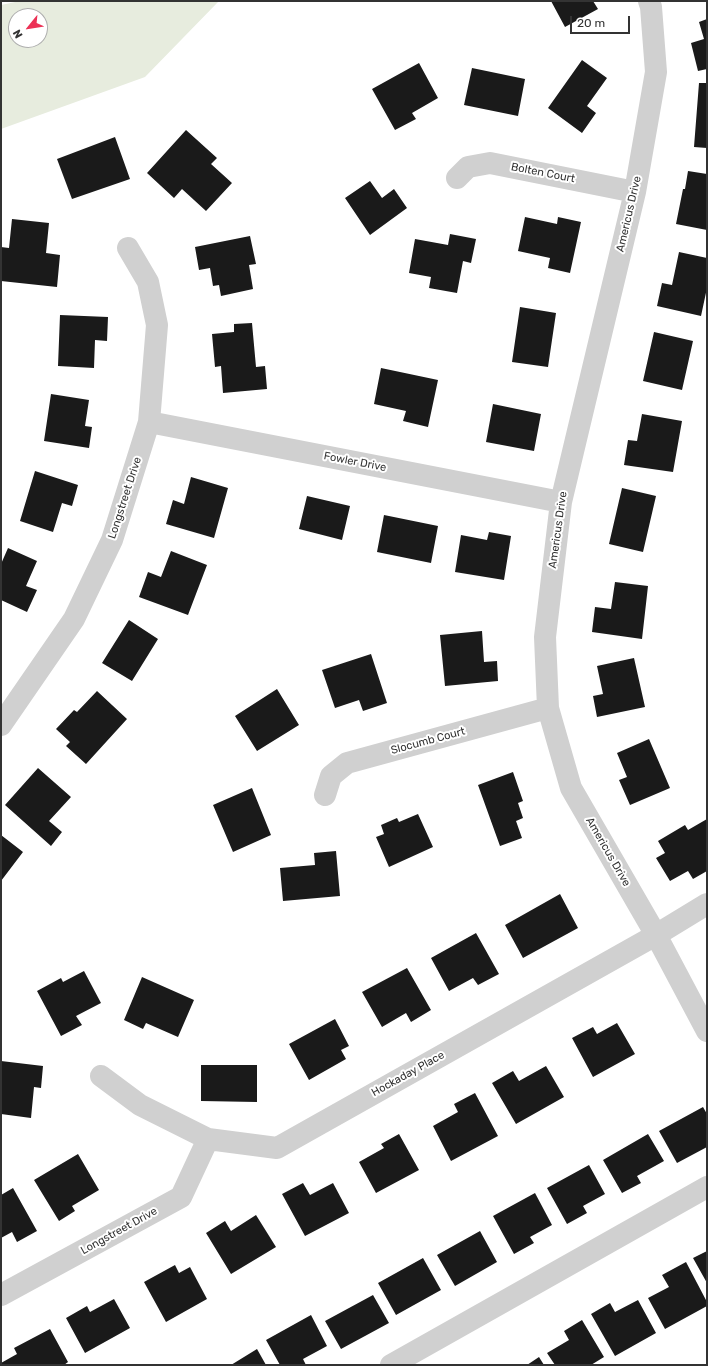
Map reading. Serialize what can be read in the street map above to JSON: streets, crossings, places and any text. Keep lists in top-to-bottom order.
{
  "streets": {
    "street": [
      "Bolten Court",
      "Americus Drive",
      "Fowler Drive",
      "Longstreet Drive",
      "Slocumb Court",
      "Hockaday Place"
    ]
  },
  "crossings": [
    ["Bolten Court", "Americus Drive"],
    ["Americus Drive", "Fowler Drive"],
    ["Americus Drive", "Slocumb Court"],
    ["Americus Drive", "Hockaday Place"],
    ["Fowler Drive", "Longstreet Drive"],
    ["Longstreet Drive", "Hockaday Place"]
  ],
  "scale_bar": "20 m",
  "north": "bottom left"
}
